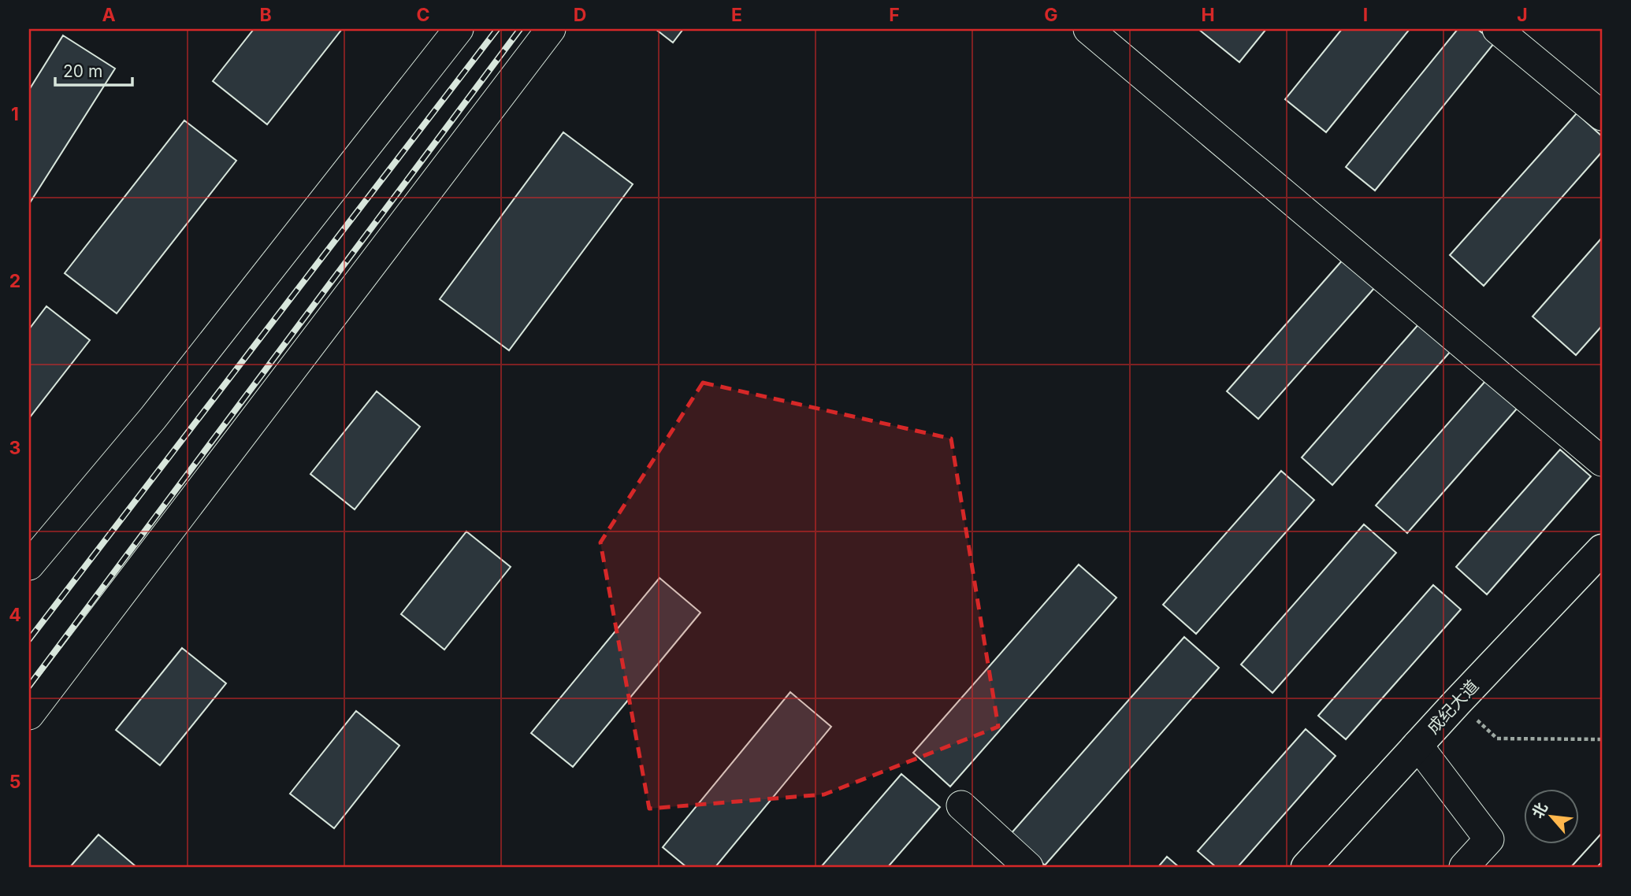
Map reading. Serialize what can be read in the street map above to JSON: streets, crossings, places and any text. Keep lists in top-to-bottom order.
{
  "streets": {
    "main road": ["成纪大道"]
  },
  "scale_bar": "20 m",
  "north": "top left",
  "grid": {
    "columns": [
      "A",
      "B",
      "C",
      "D",
      "E",
      "F",
      "G",
      "H",
      "I",
      "J"
    ],
    "rows": [
      "1",
      "2",
      "3",
      "4",
      "5"
    ]
  }
}
